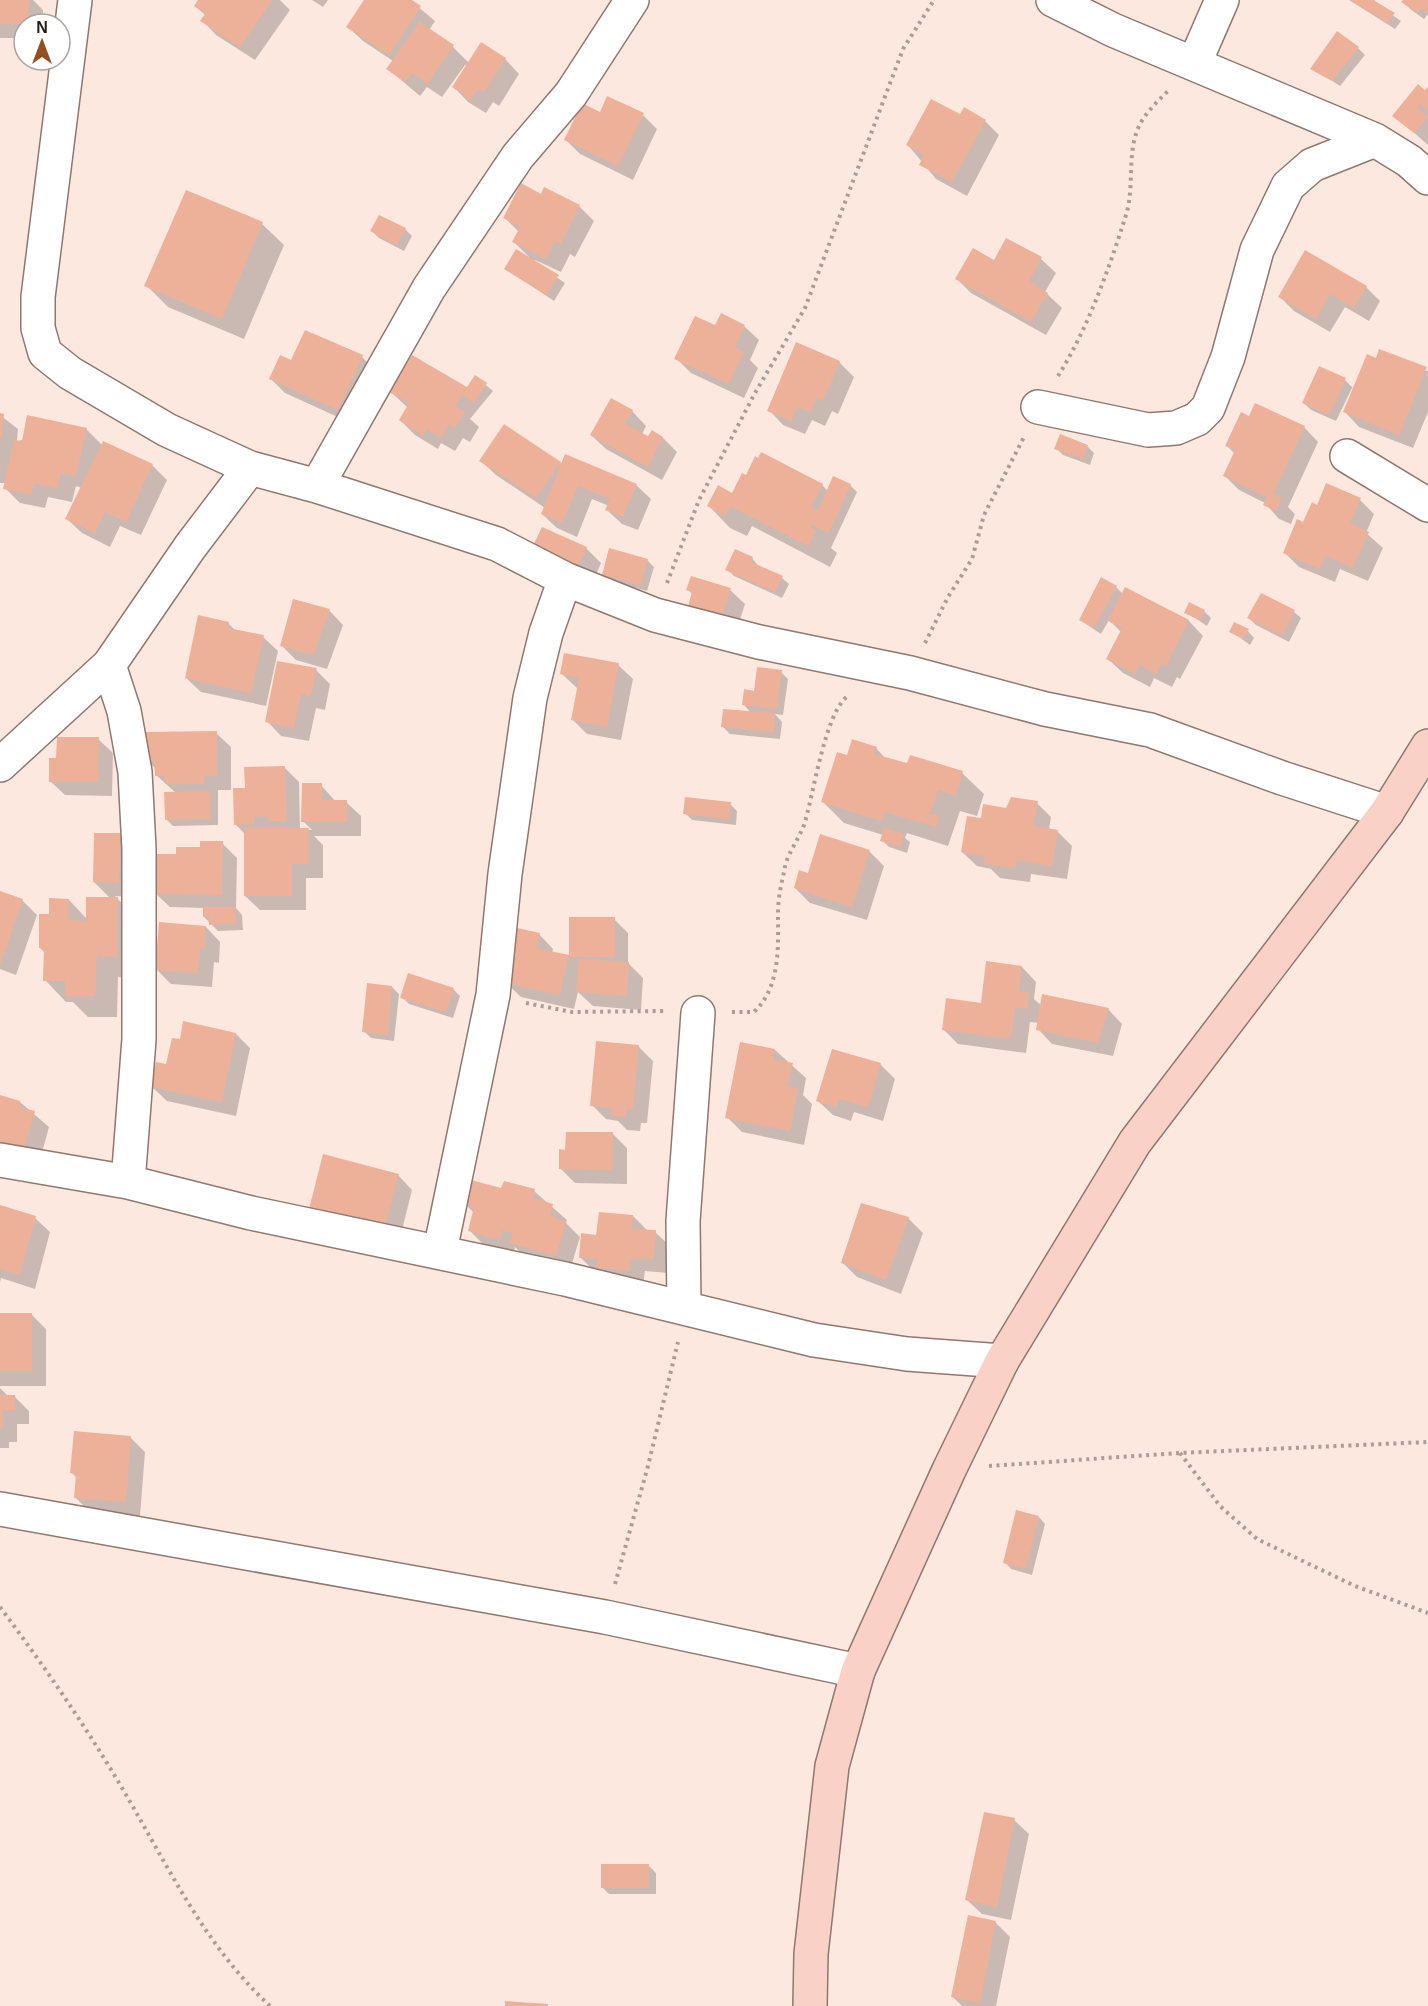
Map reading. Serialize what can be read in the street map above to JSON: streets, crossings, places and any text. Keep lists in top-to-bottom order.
{
  "north": "top"
}
